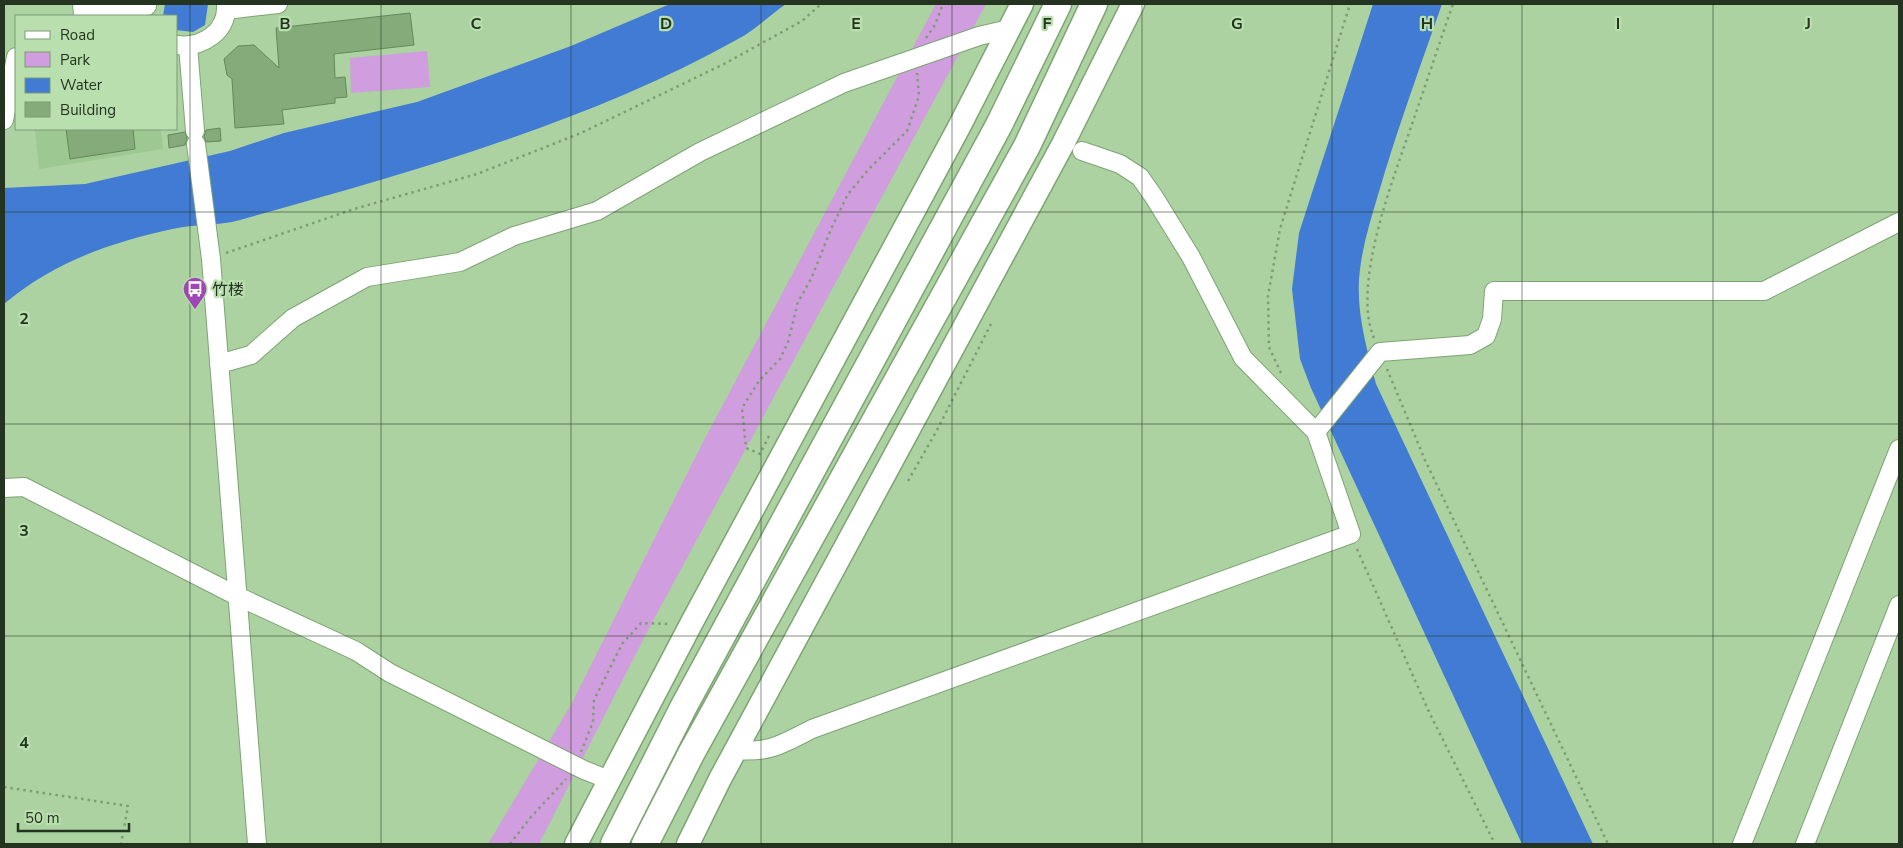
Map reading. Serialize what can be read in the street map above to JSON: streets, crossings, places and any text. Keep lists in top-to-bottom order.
{
  "places": {
    "bus stop": ["竹楼"]
  },
  "legend": [
    "Road",
    "Park",
    "Water",
    "Building"
  ],
  "scale_bar": "50 m",
  "grid": {
    "columns": [
      "B",
      "C",
      "D",
      "E",
      "F",
      "G",
      "H",
      "I",
      "J"
    ],
    "rows": ["2", "3", "4"]
  }
}
